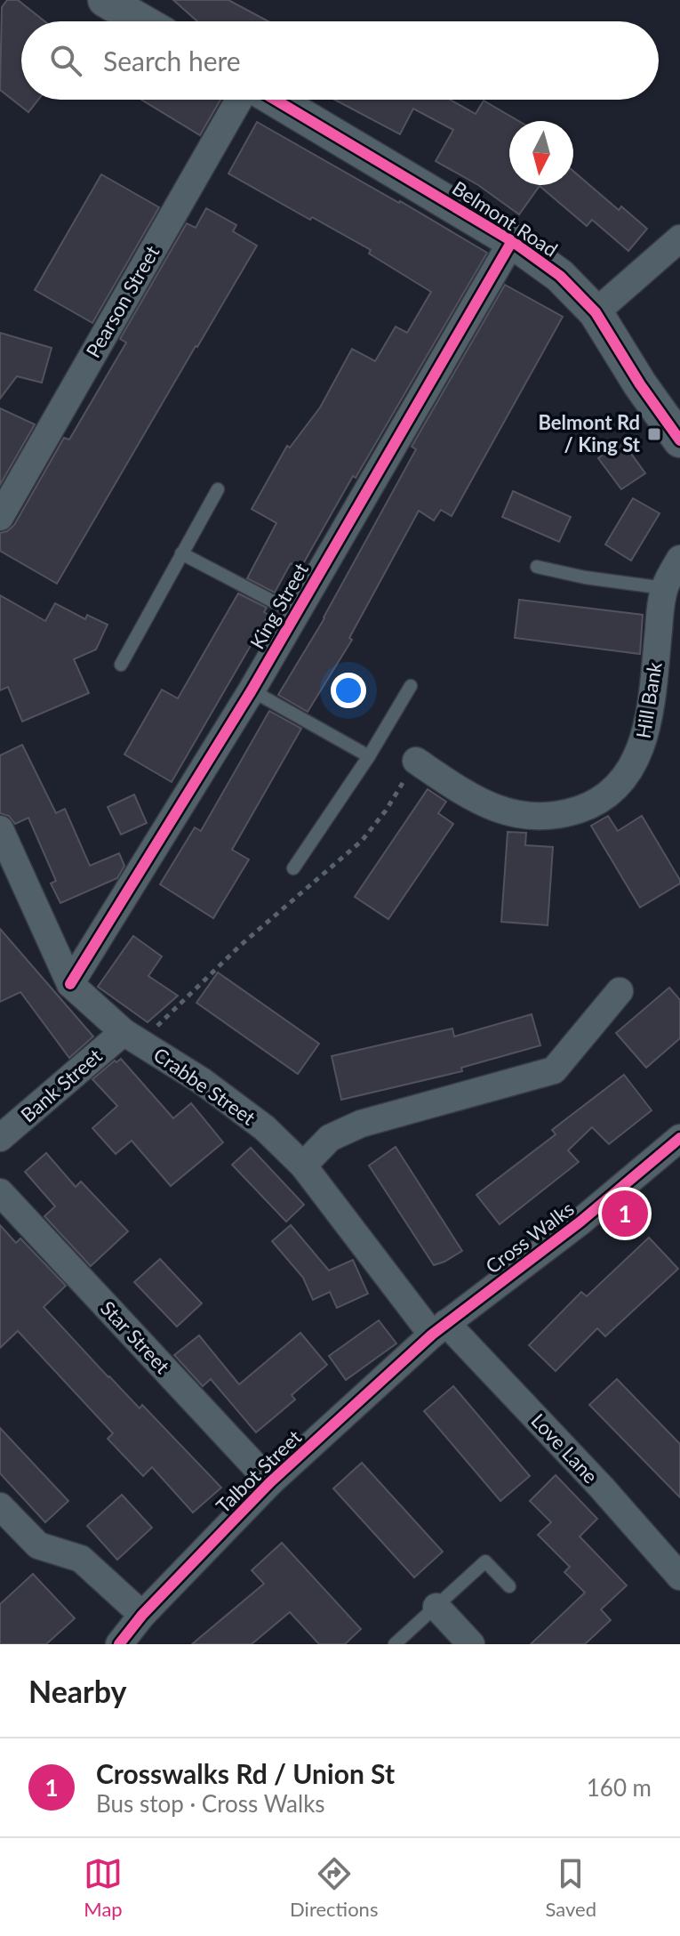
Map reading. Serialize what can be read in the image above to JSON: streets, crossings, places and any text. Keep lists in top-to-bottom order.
{
  "streets": {
    "street": [
      "Belmont Road",
      "Pearson Street",
      "King Street",
      "Hill Bank",
      "Bank Street",
      "Crabbe Street",
      "Cross Walks",
      "Star Street",
      "Love Lane",
      "Talbot Street"
    ]
  },
  "crossings": [
    ["Belmont Road", "King Street"],
    ["King Street", "Crabbe Street"],
    ["Bank Street", "Crabbe Street"],
    ["Crabbe Street", "Cross Walks"],
    ["Crabbe Street", "Love Lane"],
    ["Crabbe Street", "Talbot Street"],
    ["Cross Walks", "Love Lane"],
    ["Cross Walks", "Talbot Street"],
    ["Star Street", "Talbot Street"],
    ["Love Lane", "Talbot Street"]
  ],
  "places": {
    "transit": ["Belmont Rd / King St"]
  },
  "north": "bottom",
  "page": {
    "search": "Search here",
    "pins": "1",
    "heading": "Nearby",
    "list": [
      {
        "mark": "1",
        "name": "Crosswalks Rd / Union St",
        "note": "Bus stop · Cross Walks",
        "value": "160 m"
      }
    ],
    "nav": ["Map", "Directions", "Saved"]
  }
}
